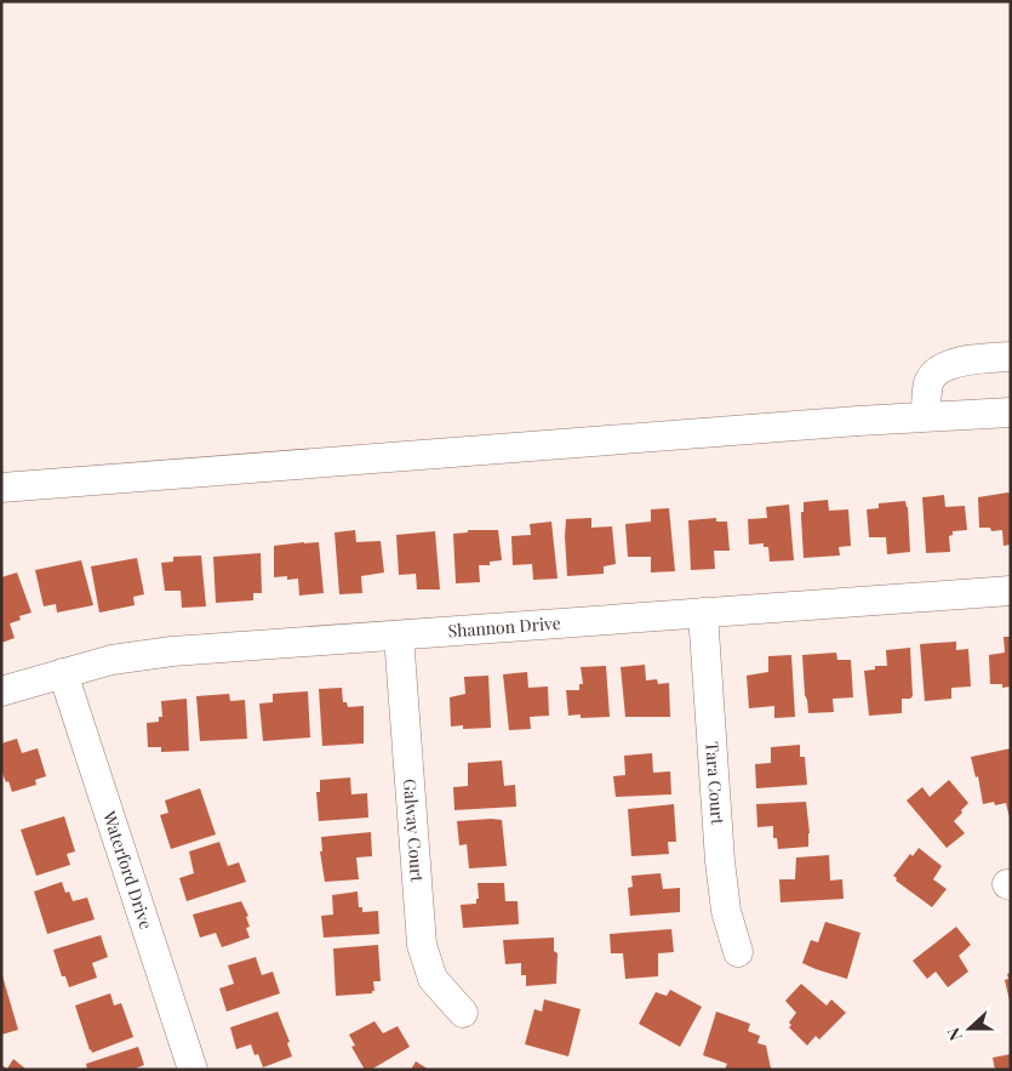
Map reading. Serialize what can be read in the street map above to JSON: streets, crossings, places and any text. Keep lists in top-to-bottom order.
{
  "streets": {
    "street": [
      "Shannon Drive",
      "Tara Court",
      "Galway Court",
      "Waterford Drive"
    ]
  },
  "crossings": [
    ["Shannon Drive", "Tara Court"],
    ["Shannon Drive", "Galway Court"],
    ["Shannon Drive", "Waterford Drive"]
  ],
  "north": "left"
}
